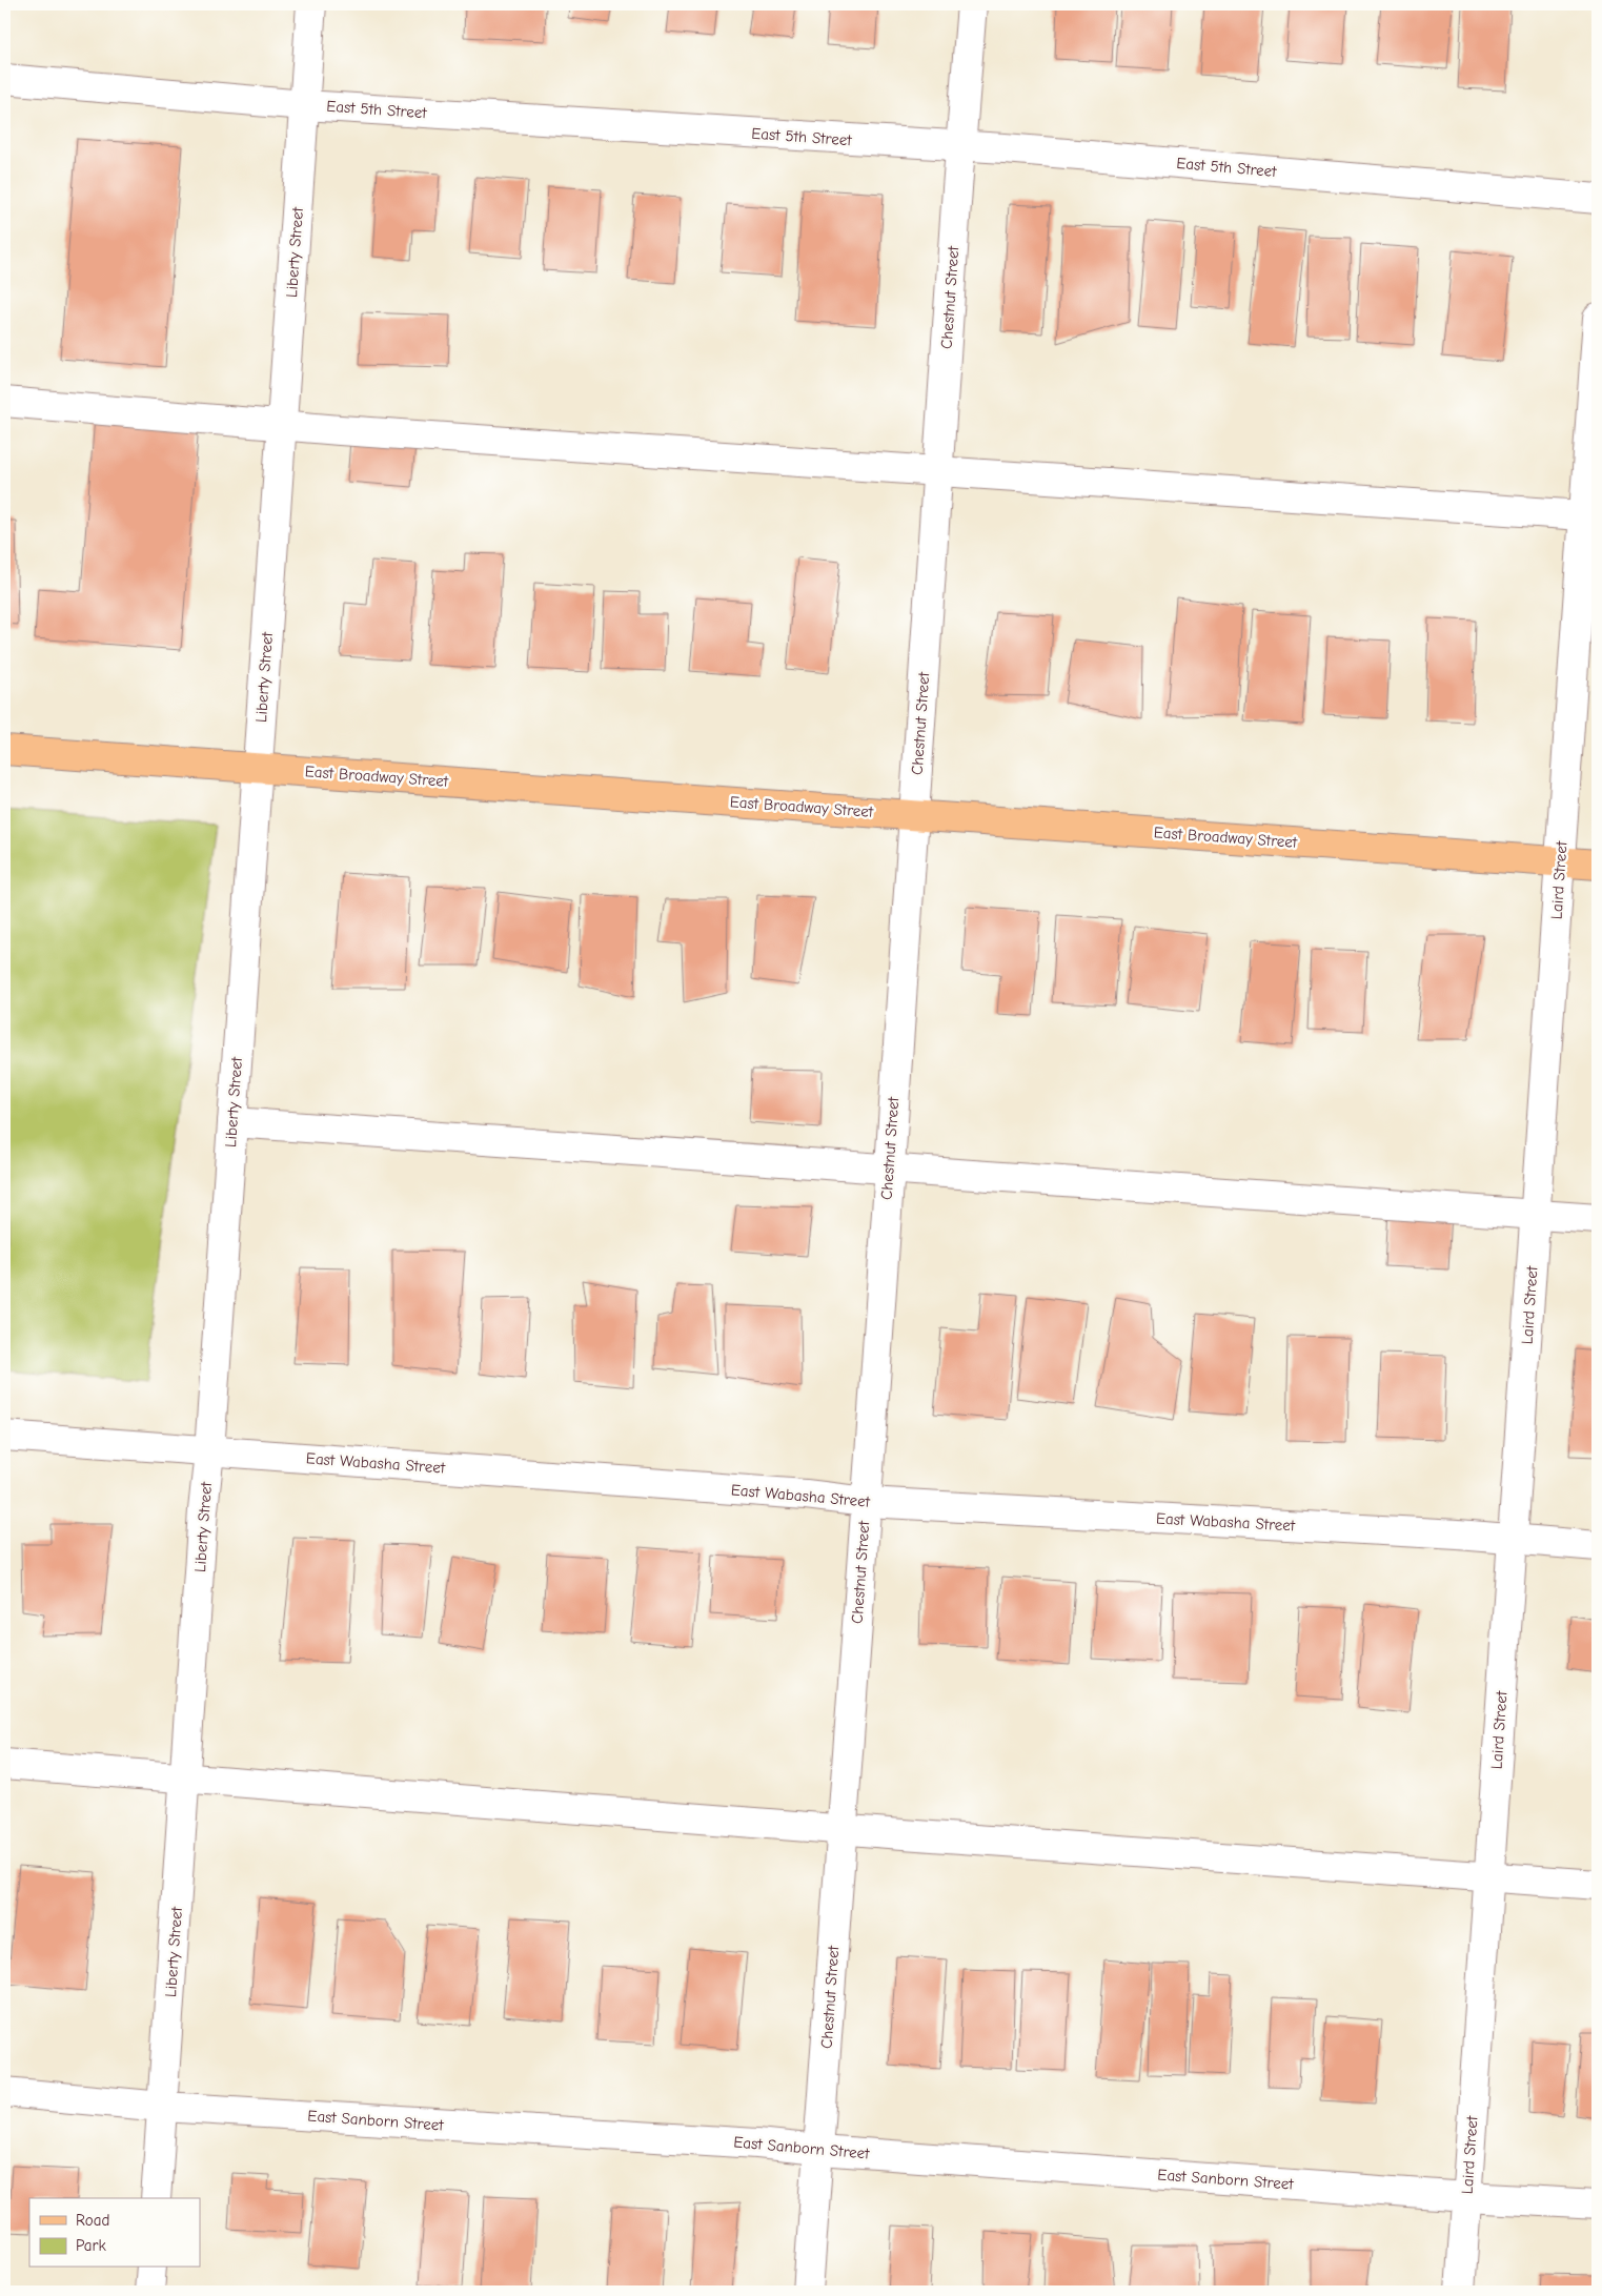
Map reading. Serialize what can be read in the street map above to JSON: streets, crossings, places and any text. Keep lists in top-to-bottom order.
{
  "streets": {
    "main road": ["East Broadway Street"],
    "street": [
      "East 5th Street",
      "Liberty Street",
      "Chestnut Street",
      "Laird Street",
      "East Wabasha Street",
      "East Sanborn Street"
    ]
  },
  "crossings": [
    ["East 5th Street", "Liberty Street"],
    ["East 5th Street", "Chestnut Street"],
    ["Liberty Street", "East Broadway Street"],
    ["Liberty Street", "East Wabasha Street"],
    ["Liberty Street", "East Sanborn Street"],
    ["Chestnut Street", "East Broadway Street"],
    ["Chestnut Street", "East Wabasha Street"],
    ["Chestnut Street", "East Sanborn Street"],
    ["East Broadway Street", "Laird Street"],
    ["Laird Street", "East Wabasha Street"],
    ["Laird Street", "East Sanborn Street"]
  ],
  "legend": ["Road", "Park"]
}
